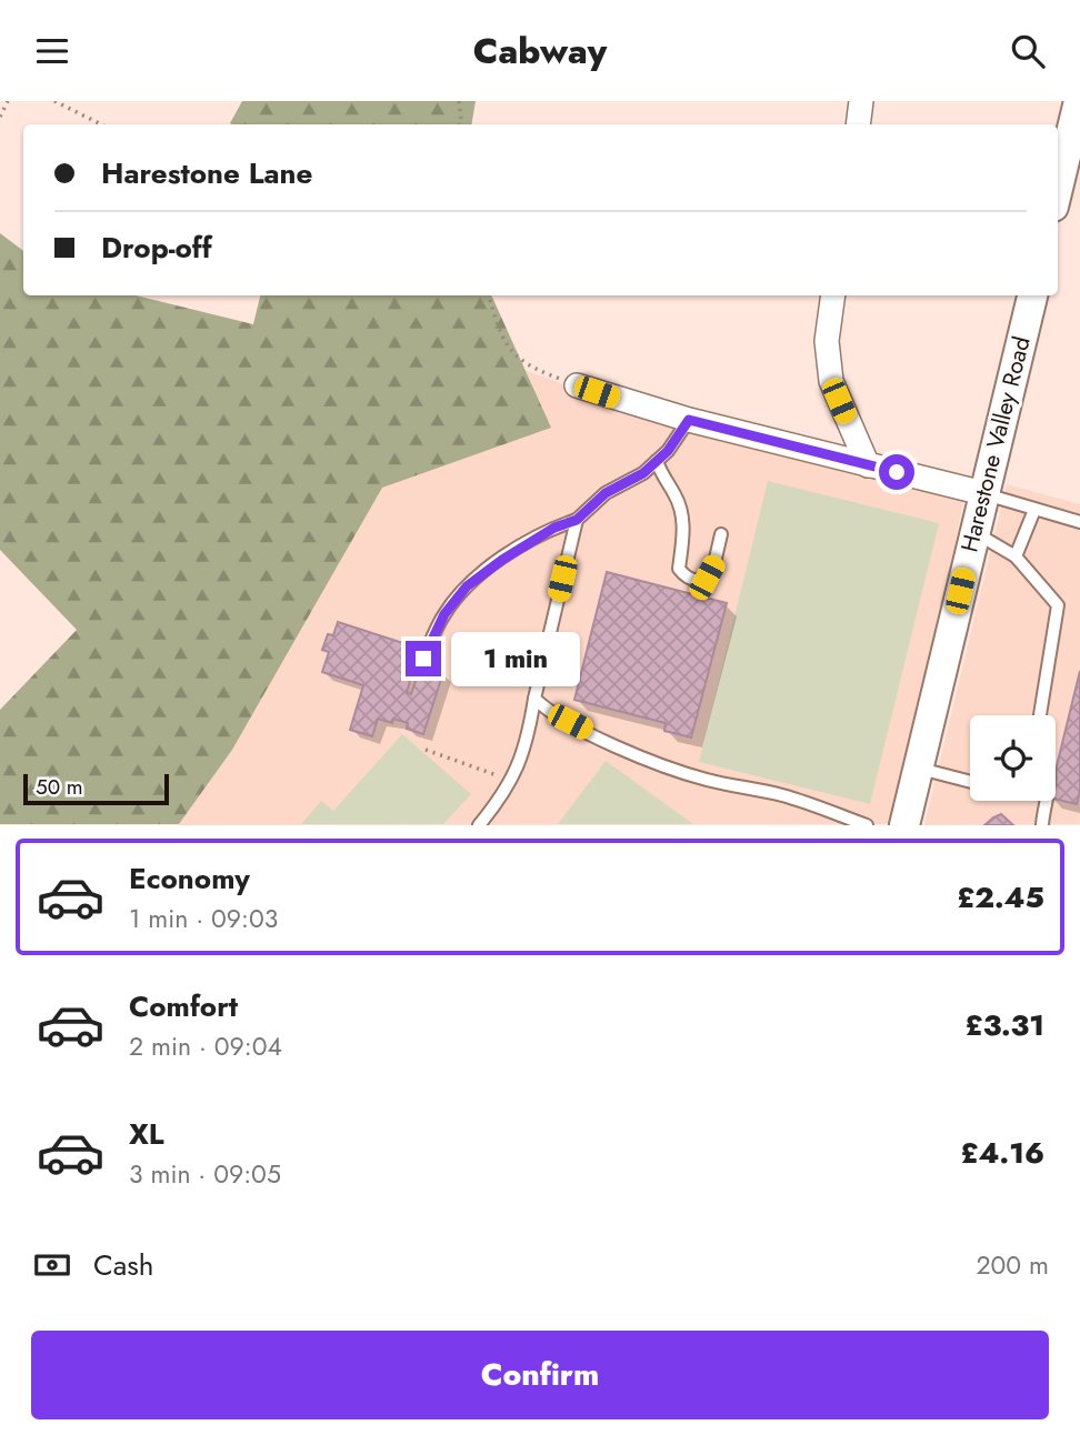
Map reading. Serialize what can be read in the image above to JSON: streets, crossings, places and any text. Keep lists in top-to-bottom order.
{
  "streets": {
    "street": ["Harestone Valley Road"]
  },
  "scale_bar": "50 m",
  "page": {
    "header": "Cabway",
    "banner": ["Harestone Lane", "Drop-off"],
    "bubble": "1 min",
    "scale": "50 m",
    "list": [
      {
        "name": "Economy",
        "note": "1 min · 09:03",
        "value": "£2.45"
      },
      {
        "name": "Comfort",
        "note": "2 min · 09:04",
        "value": "£3.31"
      },
      {
        "name": "XL",
        "note": "3 min · 09:05",
        "value": "£4.16"
      }
    ],
    "pay": ["Cash", "200 m"],
    "buttons": "Confirm"
  }
}
